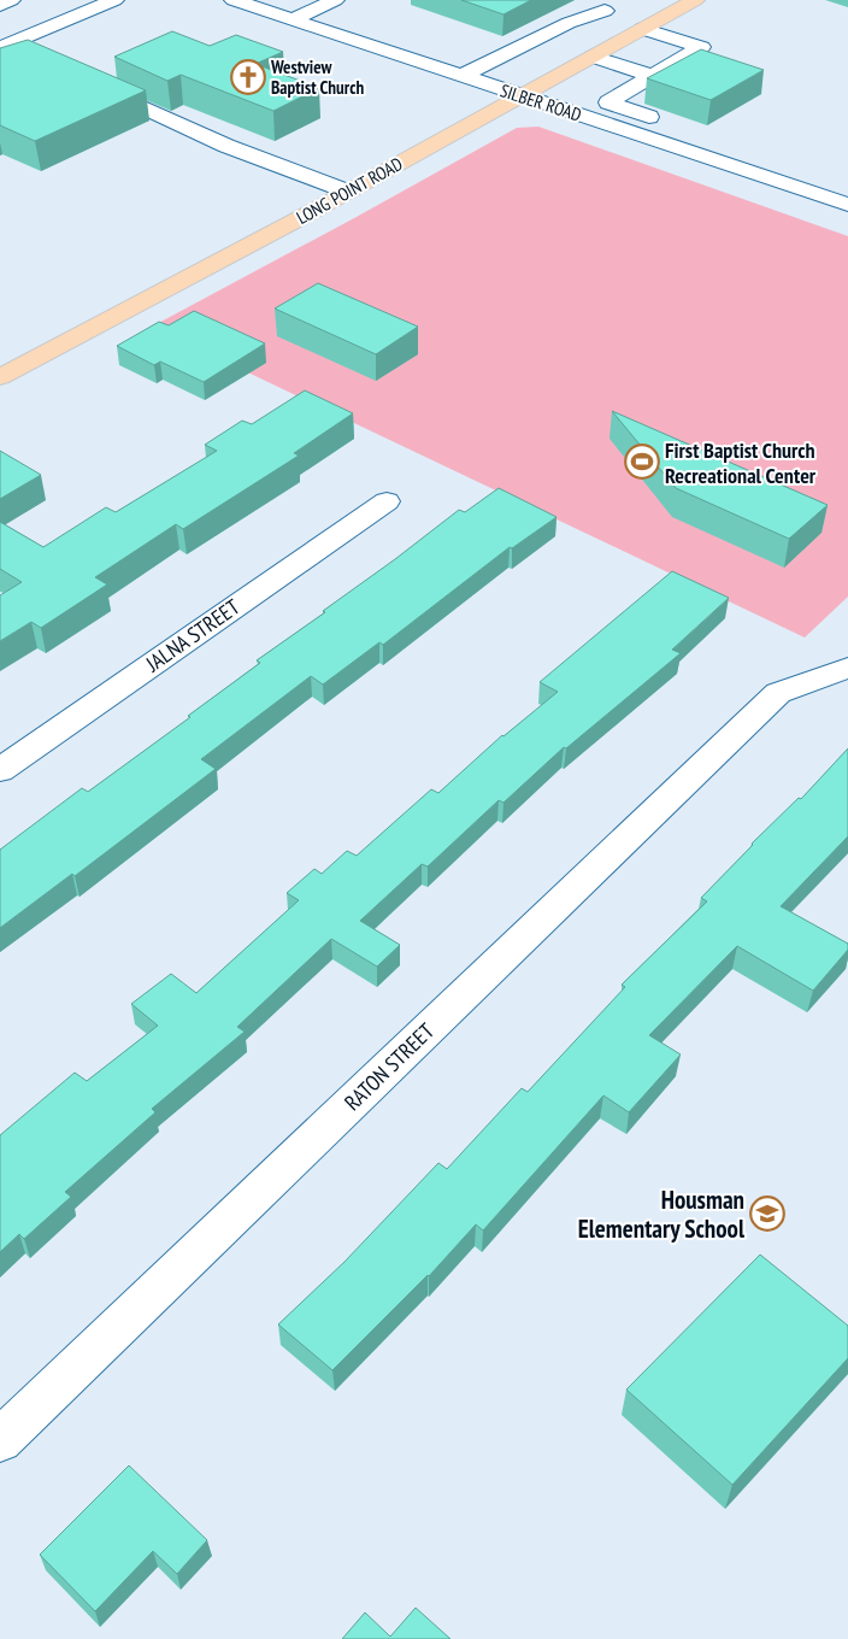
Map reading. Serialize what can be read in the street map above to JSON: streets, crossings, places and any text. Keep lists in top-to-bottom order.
{
  "streets": {
    "main road": ["LONG POINT ROAD"],
    "street": ["SILBER ROAD", "JALNA STREET", "RATON STREET"]
  },
  "crossings": [
    ["SILBER ROAD", "LONG POINT ROAD"]
  ],
  "places": {
    "church": ["Westview Baptist Church"],
    "sports": ["First Baptist Church Recreational Center"],
    "school or university": ["Housman Elementary School"]
  }
}
